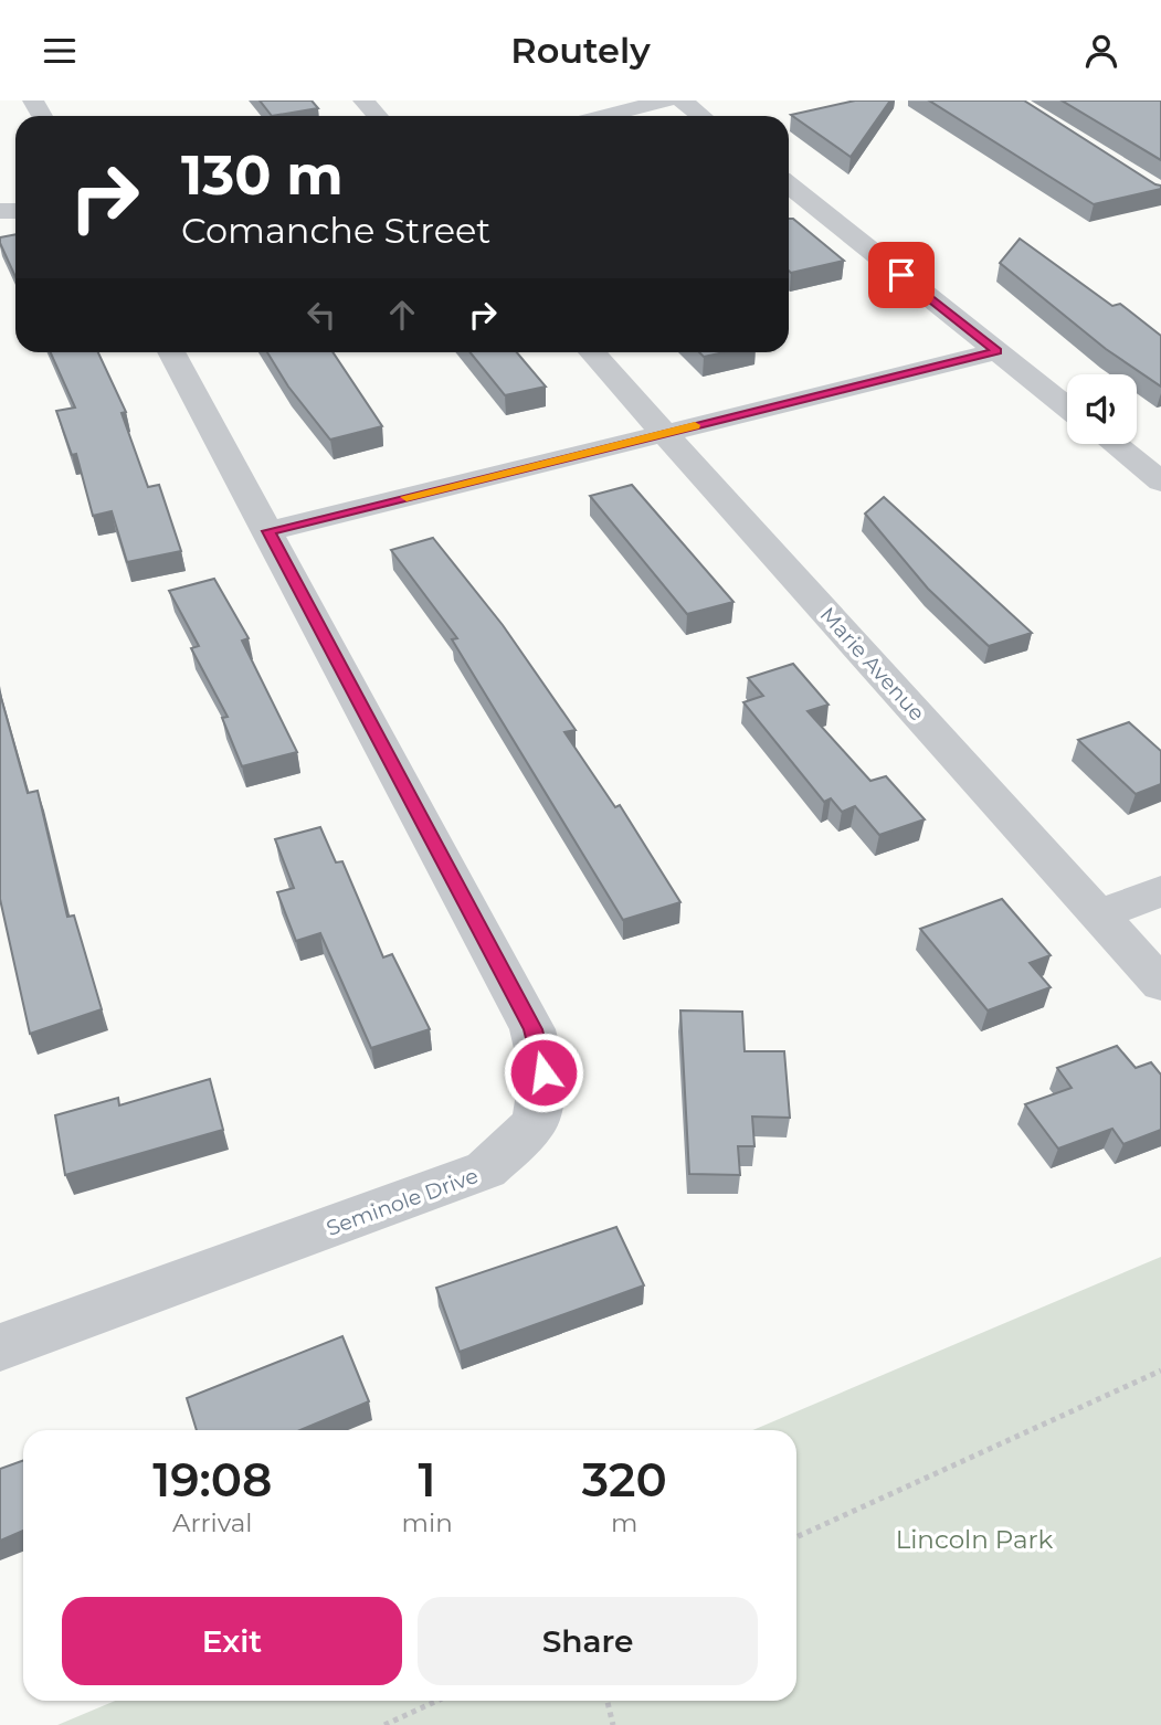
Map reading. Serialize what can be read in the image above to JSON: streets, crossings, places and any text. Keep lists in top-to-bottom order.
{
  "streets": {
    "street": ["Marie Avenue", "Seminole Drive"]
  },
  "parks": ["Lincoln Park"],
  "page": {
    "header": "Routely",
    "turn": ["130 m", "Comanche Street"],
    "eta": [
      "19:08",
      "Arrival",
      "1",
      "min",
      "320",
      "m"
    ],
    "buttons": ["Exit", "Share"]
  }
}
